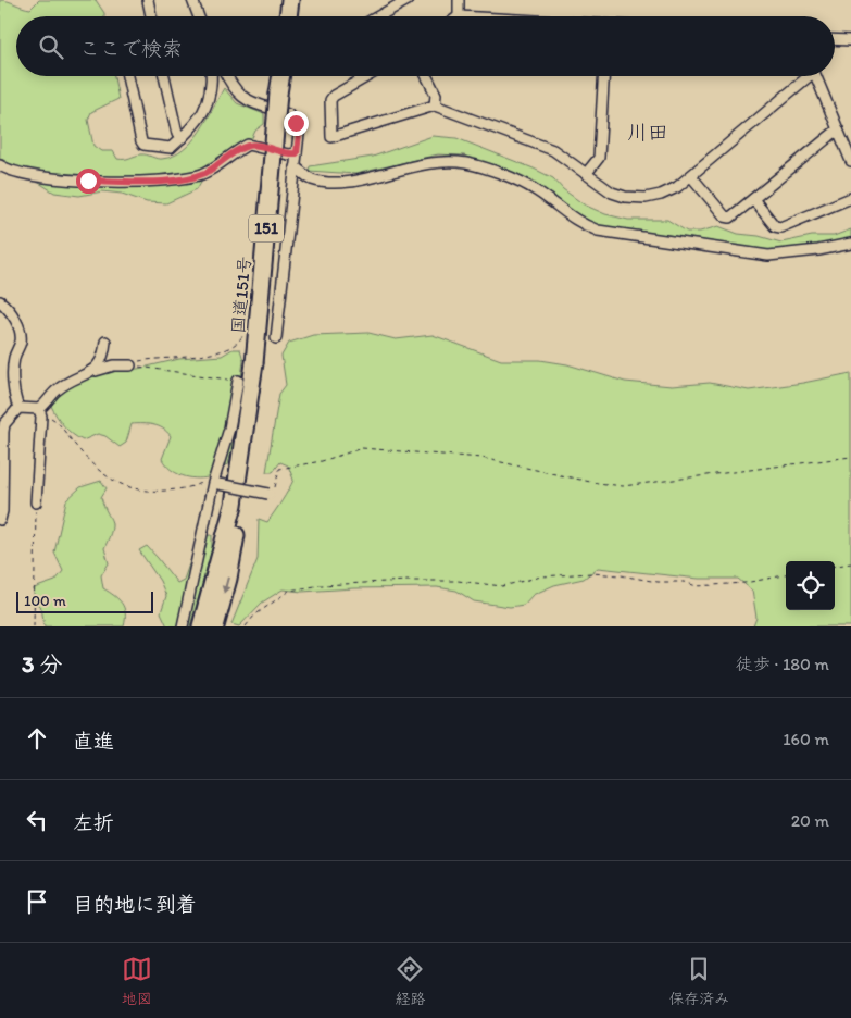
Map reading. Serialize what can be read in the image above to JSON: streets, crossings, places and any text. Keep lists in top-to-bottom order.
{
  "streets": {
    "highway": ["151", "国道151号"]
  },
  "districts": ["川田"],
  "scale_bar": "100 m",
  "page": {
    "search": "ここで検索",
    "scale": "100 m",
    "heading": ["3 分", "徒歩 · 180 m"],
    "list": [
      ["直進", "160 m"],
      ["左折", "20 m"],
      "目的地に到着"
    ],
    "nav": ["地図", "経路", "保存済み"]
  }
}
